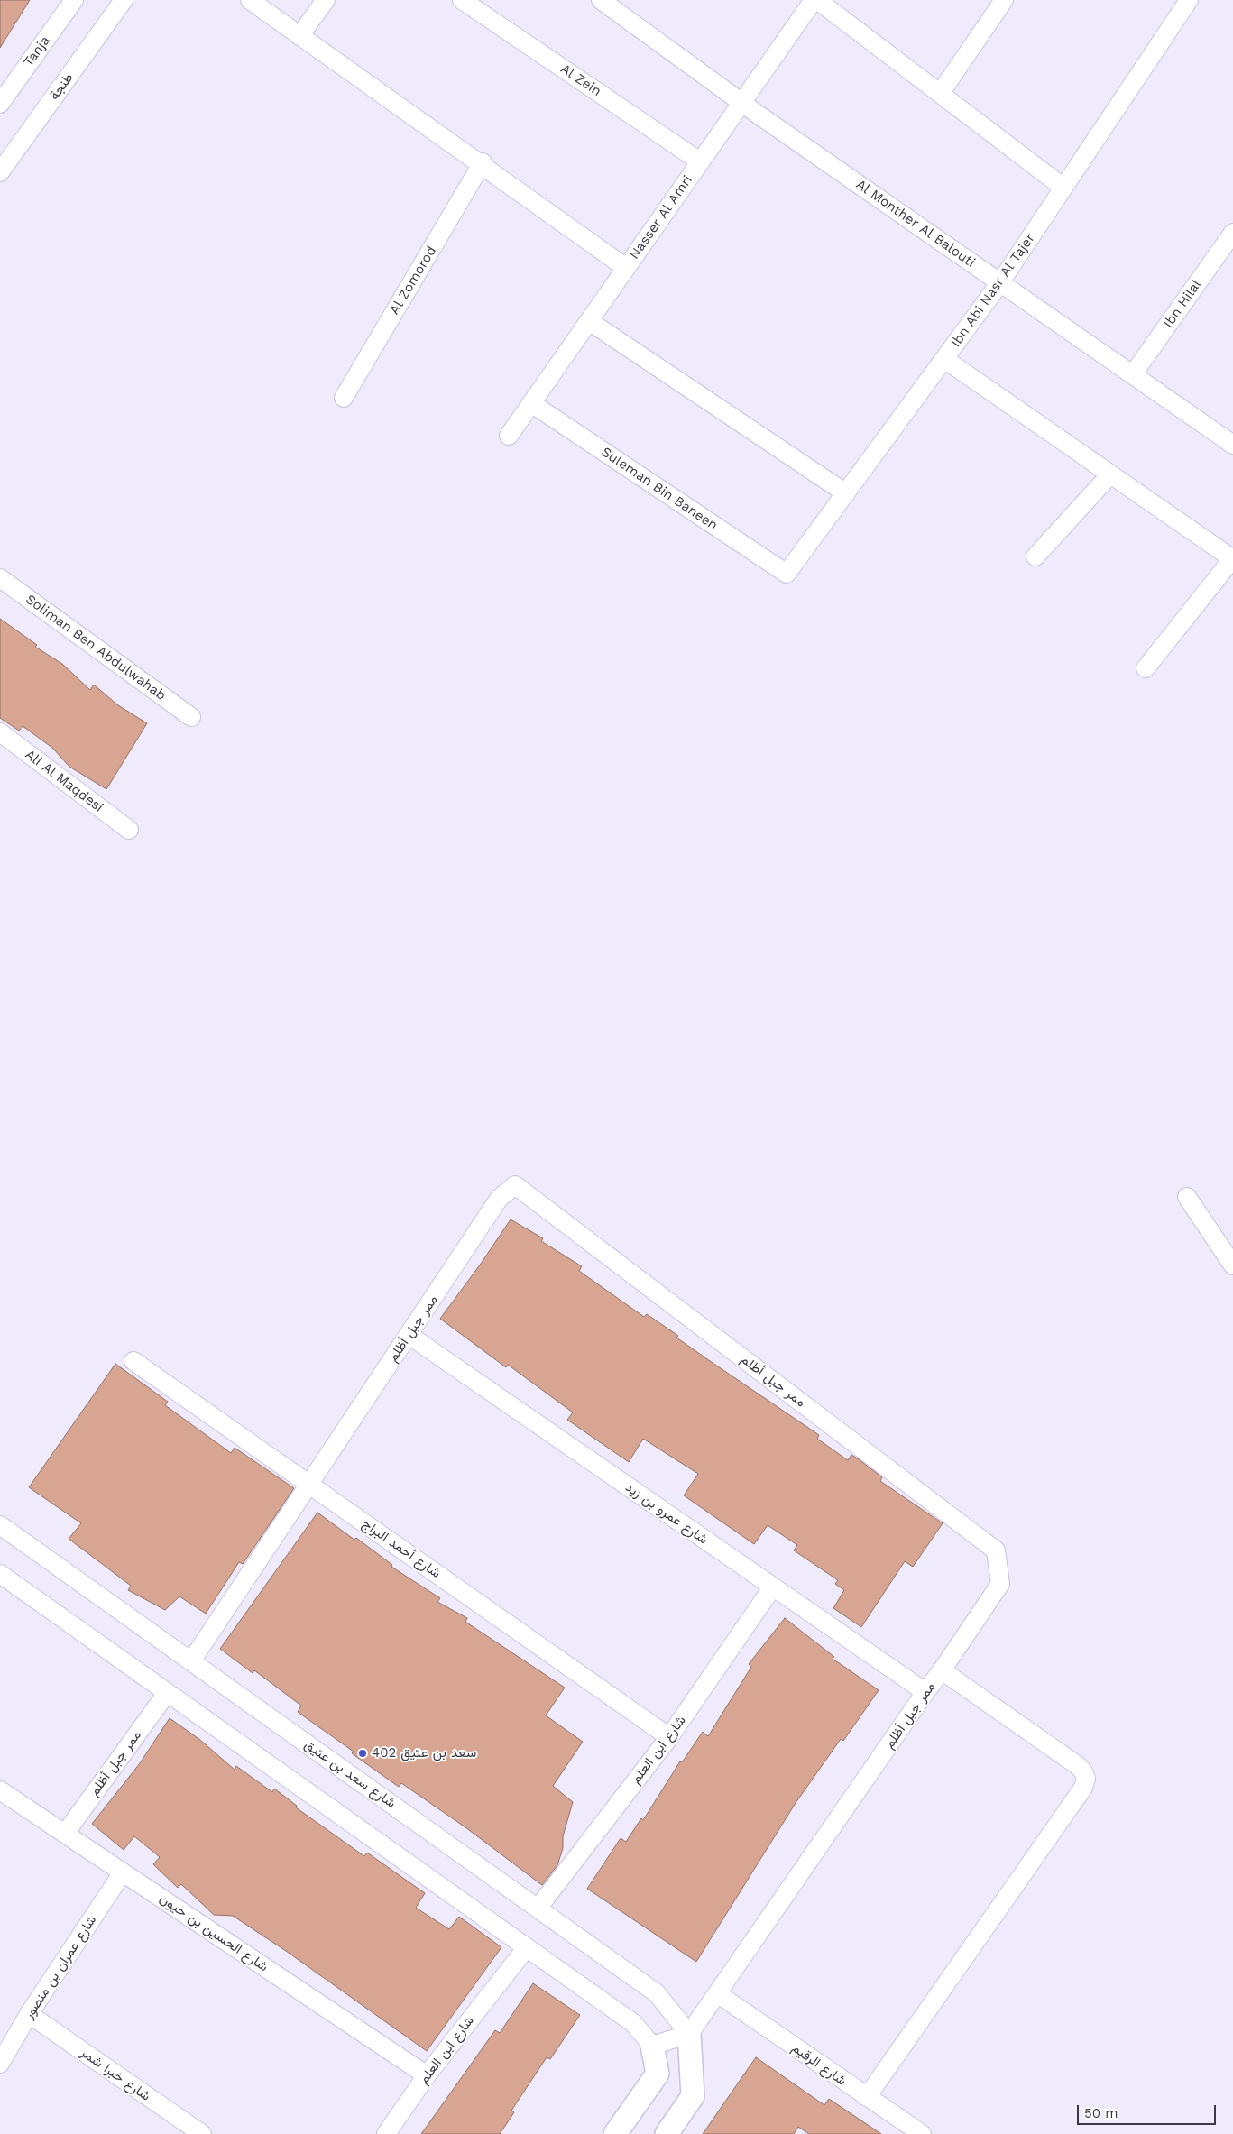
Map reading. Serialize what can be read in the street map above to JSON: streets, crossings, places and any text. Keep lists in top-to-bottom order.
{
  "streets": {
    "street": [
      "Tanja",
      "Al Zein",
      "طنجة",
      "Nasser Al Amri",
      "Al Monther Al Balouti",
      "Al Zomorod",
      "Ibn Abi Nasr Al Tajer",
      "Ibn Hilal",
      "Suleman Bin Baneen",
      "Soliman Ben Abdulwahab",
      "Ali Al Maqdesi",
      "ممر جبل أظلم",
      "شارع عمرو بن زيد",
      "شارع أحمد البراج",
      "شارع ابن العلم",
      "شارع سعد بن عتيق",
      "شارع الحسين بن حيون",
      "شارع عمران بن منصور",
      "شارع الرقيم",
      "شارع خبرا شمر"
    ]
  },
  "crossings": [
    ["Al Zein", "Nasser Al Amri"],
    ["Nasser Al Amri", "Al Monther Al Balouti"],
    ["Nasser Al Amri", "Suleman Bin Baneen"],
    ["Al Monther Al Balouti", "Ibn Abi Nasr Al Tajer"],
    ["Al Monther Al Balouti", "Ibn Hilal"],
    ["Ibn Abi Nasr Al Tajer", "Suleman Bin Baneen"],
    ["ممر جبل أظلم", "شارع عمرو بن زيد"],
    ["ممر جبل أظلم", "شارع أحمد البراج"],
    ["ممر جبل أظلم", "شارع سعد بن عتيق"],
    ["ممر جبل أظلم", "شارع الحسين بن حيون"],
    ["ممر جبل أظلم", "شارع الرقيم"],
    ["شارع عمرو بن زيد", "شارع ابن العلم"],
    ["شارع أحمد البراج", "شارع ابن العلم"],
    ["شارع ابن العلم", "شارع سعد بن عتيق"],
    ["شارع ابن العلم", "شارع الحسين بن حيون"],
    ["شارع الحسين بن حيون", "شارع عمران بن منصور"],
    ["شارع عمران بن منصور", "شارع خبرا شمر"]
  ],
  "places": ["سعد بن عتيق 402"],
  "scale_bar": "50 m"
}
